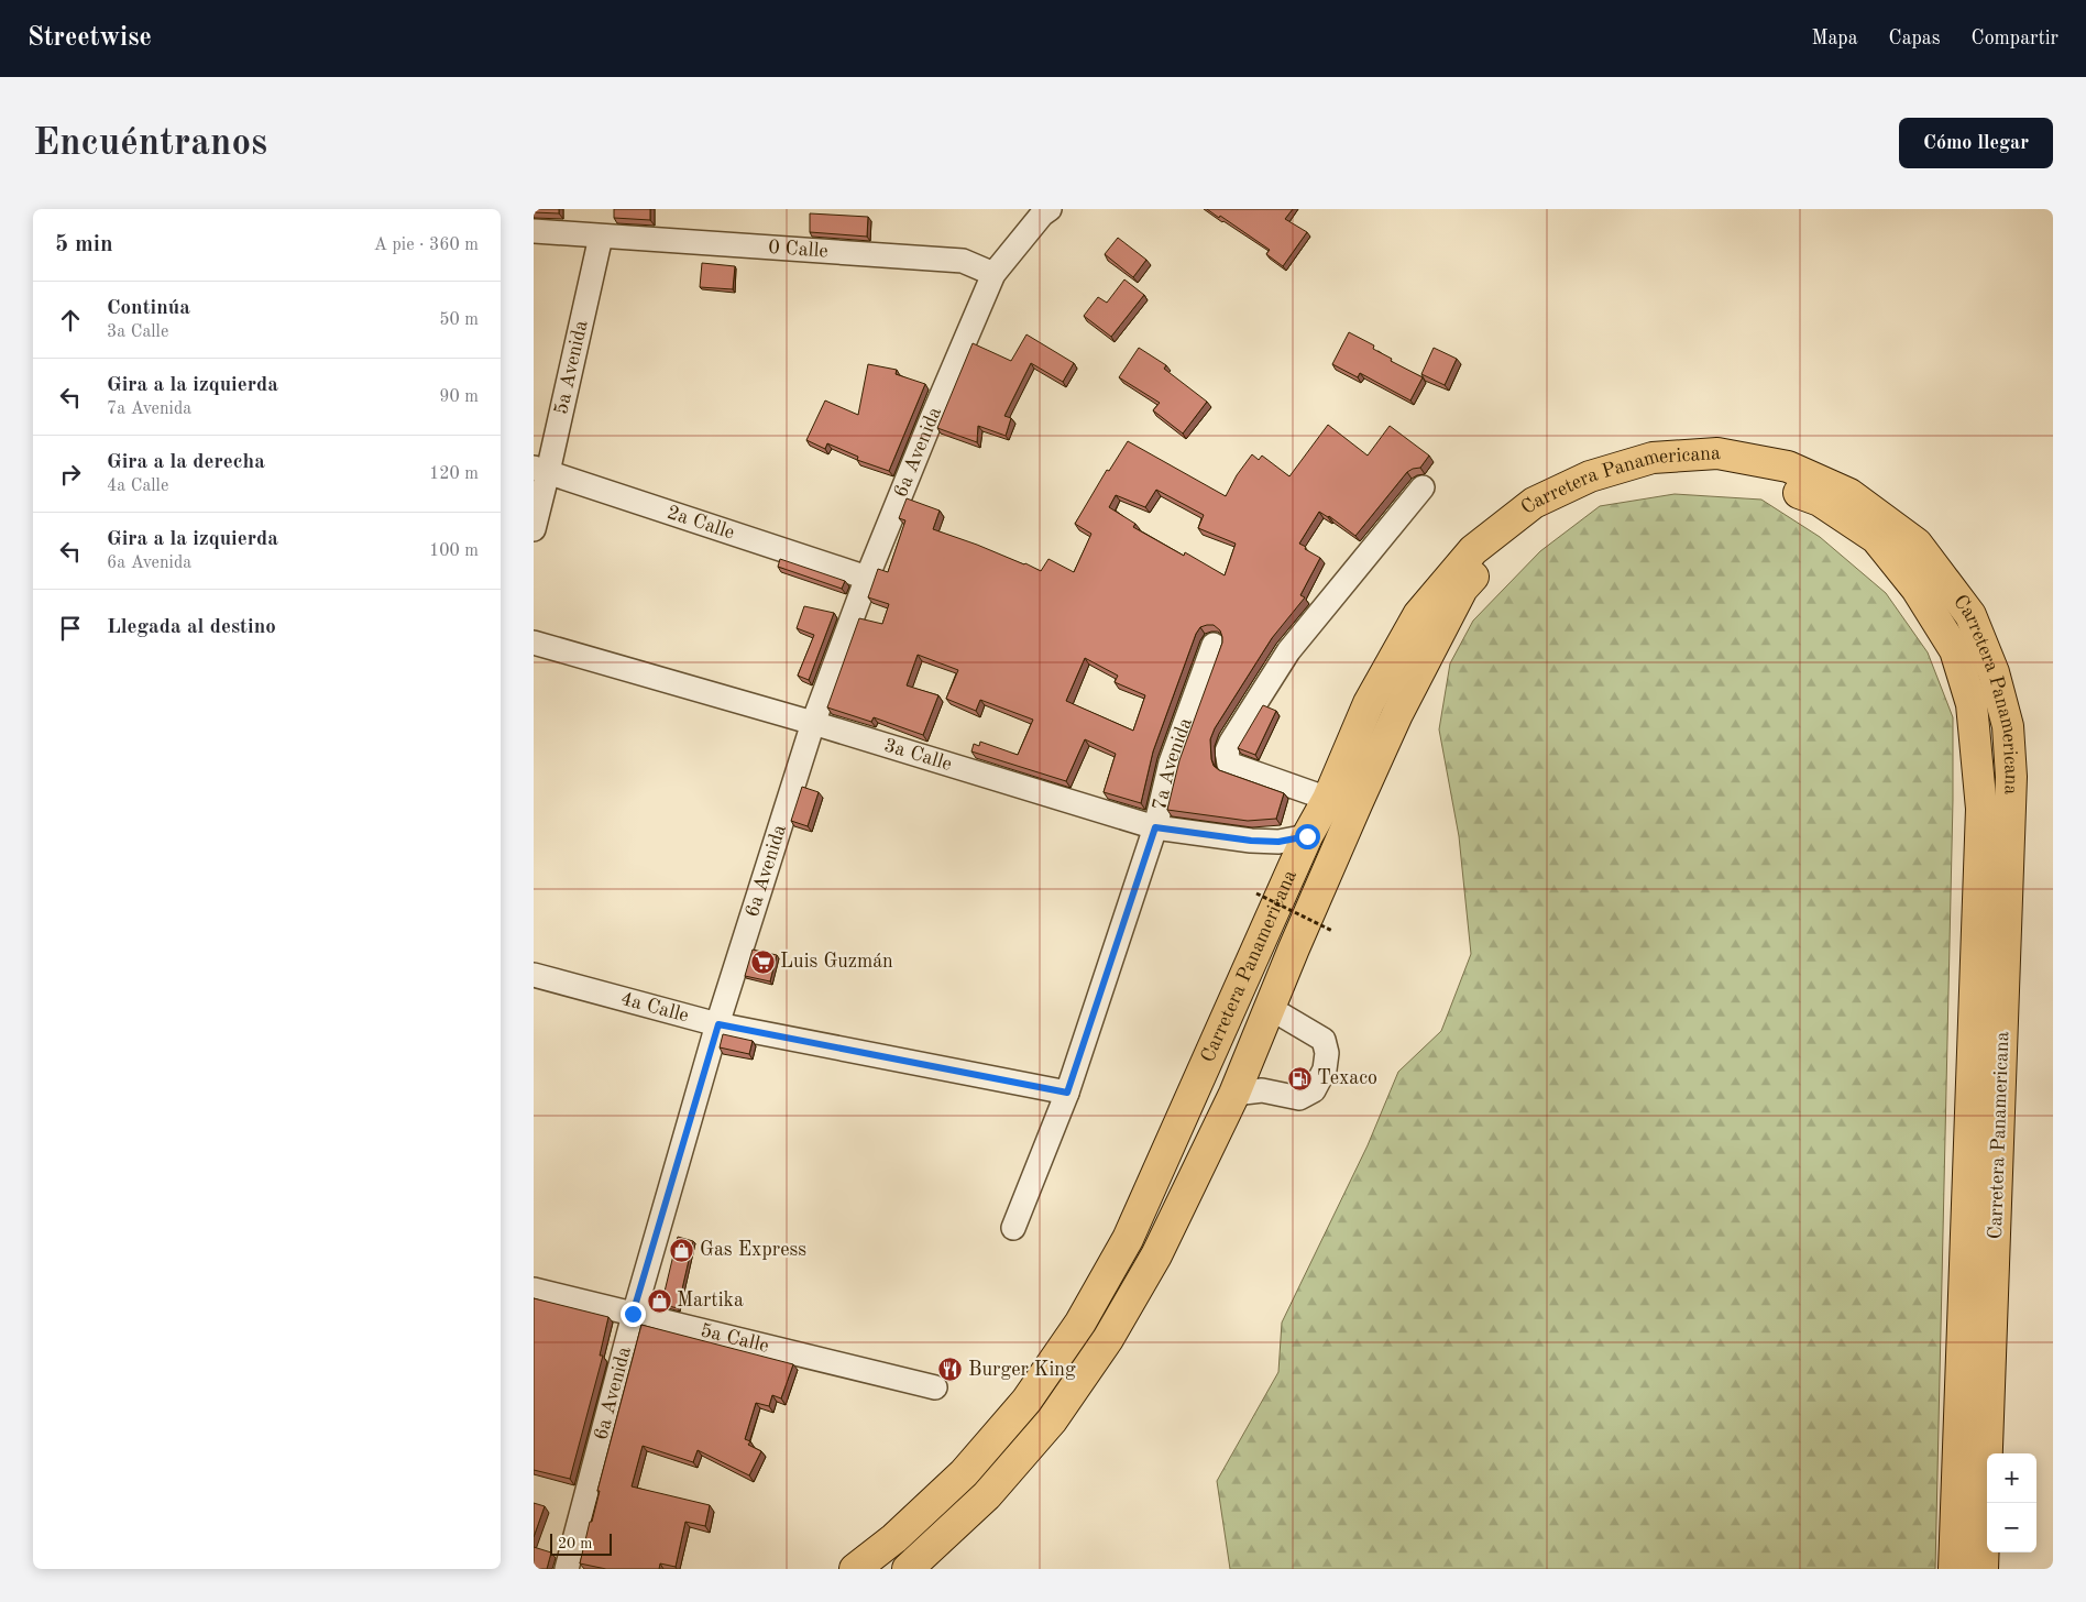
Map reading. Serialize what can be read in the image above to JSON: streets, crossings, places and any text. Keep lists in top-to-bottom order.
{
  "streets": {
    "highway": ["Carretera Panamericana"],
    "street": [
      "0 Calle",
      "5a Avenida",
      "6a Avenida",
      "2a Calle",
      "3a Calle",
      "7a Avenida",
      "4a Calle",
      "5a Calle"
    ]
  },
  "crossings": [
    ["0 Calle", "5a Avenida"],
    ["0 Calle", "6a Avenida"],
    ["5a Avenida", "2a Calle"],
    ["6a Avenida", "2a Calle"],
    ["6a Avenida", "3a Calle"],
    ["6a Avenida", "4a Calle"],
    ["6a Avenida", "5a Calle"],
    ["Carretera Panamericana", "3a Calle"],
    ["3a Calle", "7a Avenida"],
    ["7a Avenida", "4a Calle"]
  ],
  "places": {
    "supermarket": ["Luis Guzmán"],
    "fuel station": ["Texaco"],
    "shop": ["Gas Express", "Martika"],
    "restaurant": ["Burger King"]
  },
  "scale_bar": "20 m",
  "page": {
    "header": "Streetwise",
    "nav": ["Mapa", "Capas", "Compartir"],
    "buttons": "Cómo llegar",
    "title": "Encuéntranos",
    "heading": ["5 min", "A pie · 360 m"],
    "list": [
      ["Continúa", "3a Calle", "50 m"],
      ["Gira a la izquierda", "7a Avenida", "90 m"],
      ["Gira a la derecha", "4a Calle", "120 m"],
      ["Gira a la izquierda", "6a Avenida", "100 m"],
      "Llegada al destino"
    ],
    "map_buttons": ["+", "−"],
    "scale": "20 m"
  }
}
